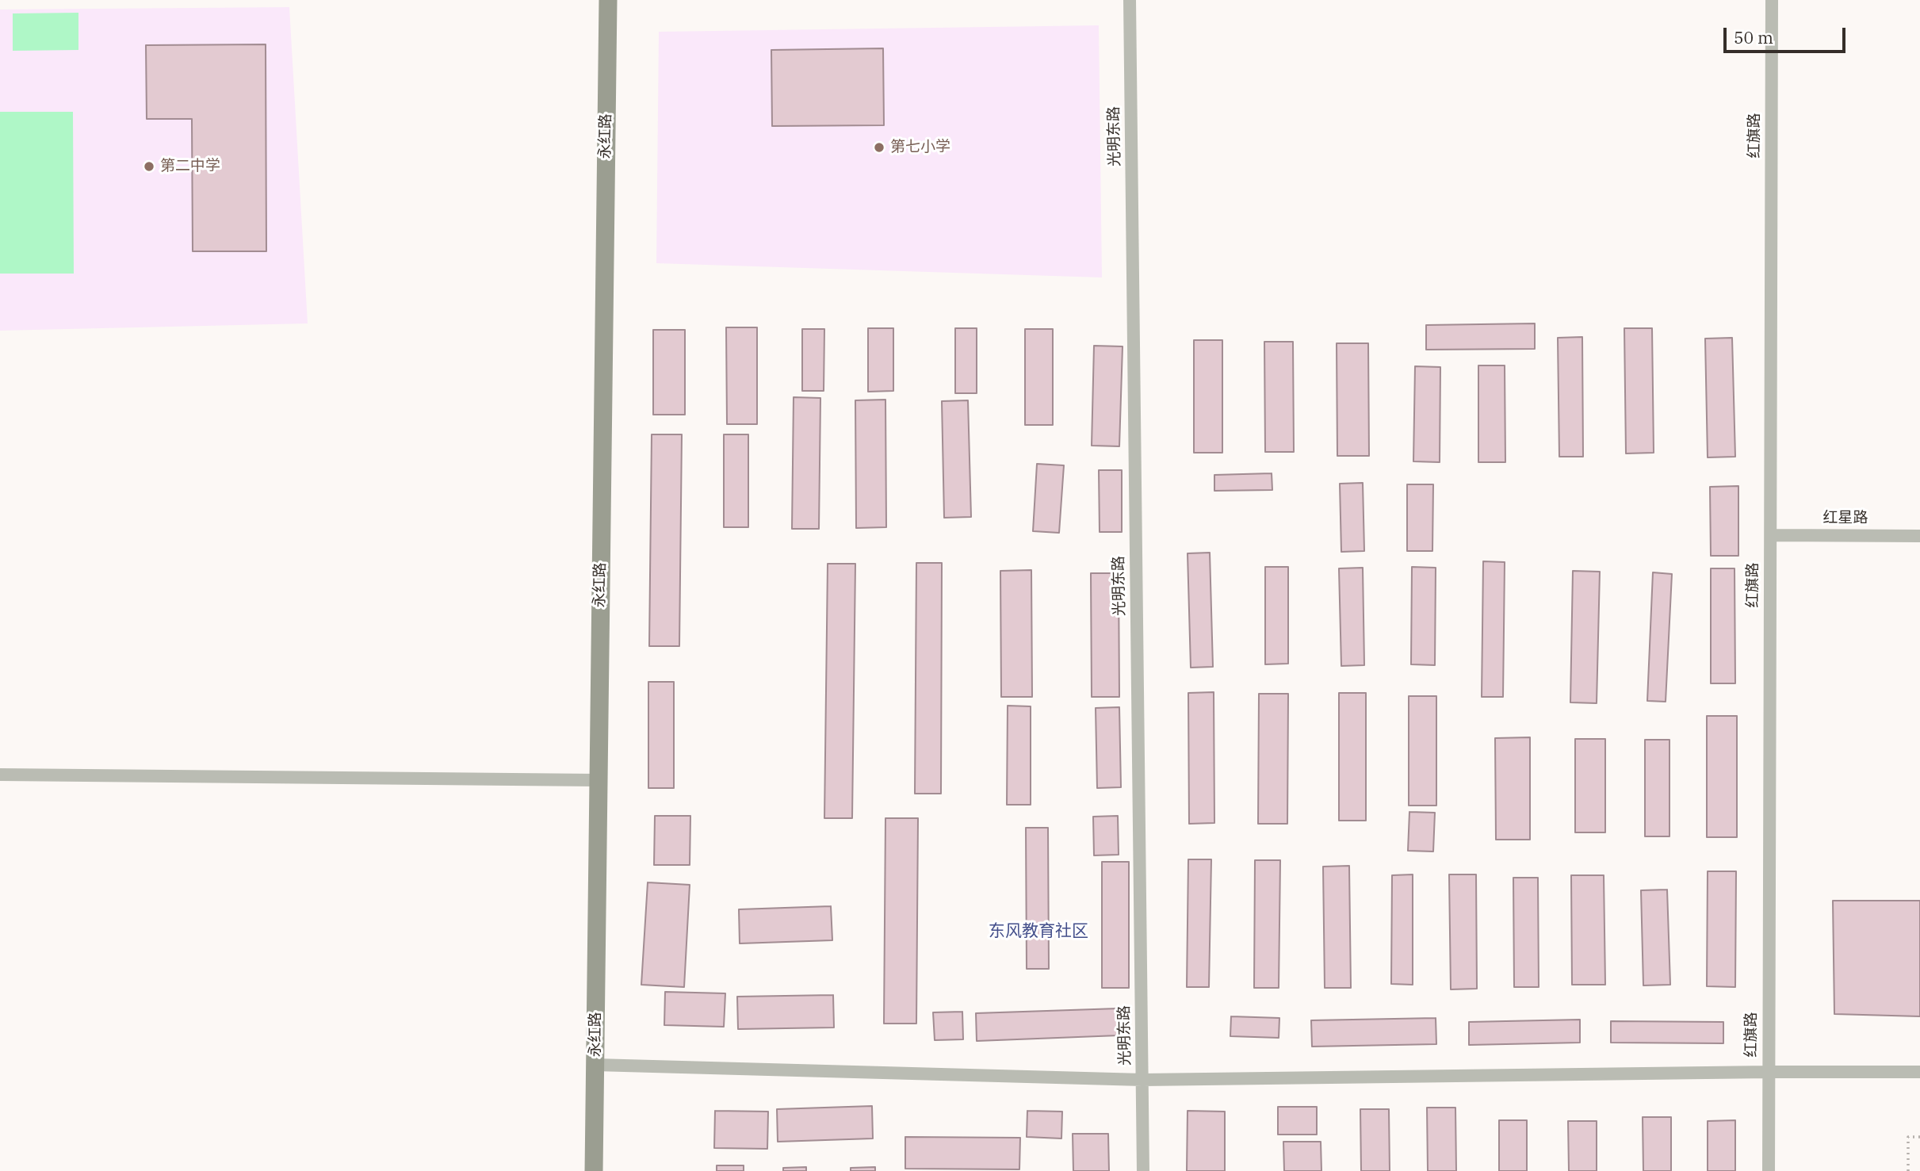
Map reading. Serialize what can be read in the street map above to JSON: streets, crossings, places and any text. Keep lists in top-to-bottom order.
{
  "streets": {
    "street": [
      "红旗路",
      "永红路",
      "光明东路",
      "红星路"
    ]
  },
  "crossings": [
    ["红旗路", "红星路"]
  ],
  "districts": ["东风教育社区"],
  "places": ["第七小学", "第二中学"],
  "scale_bar": "50 m"
}
